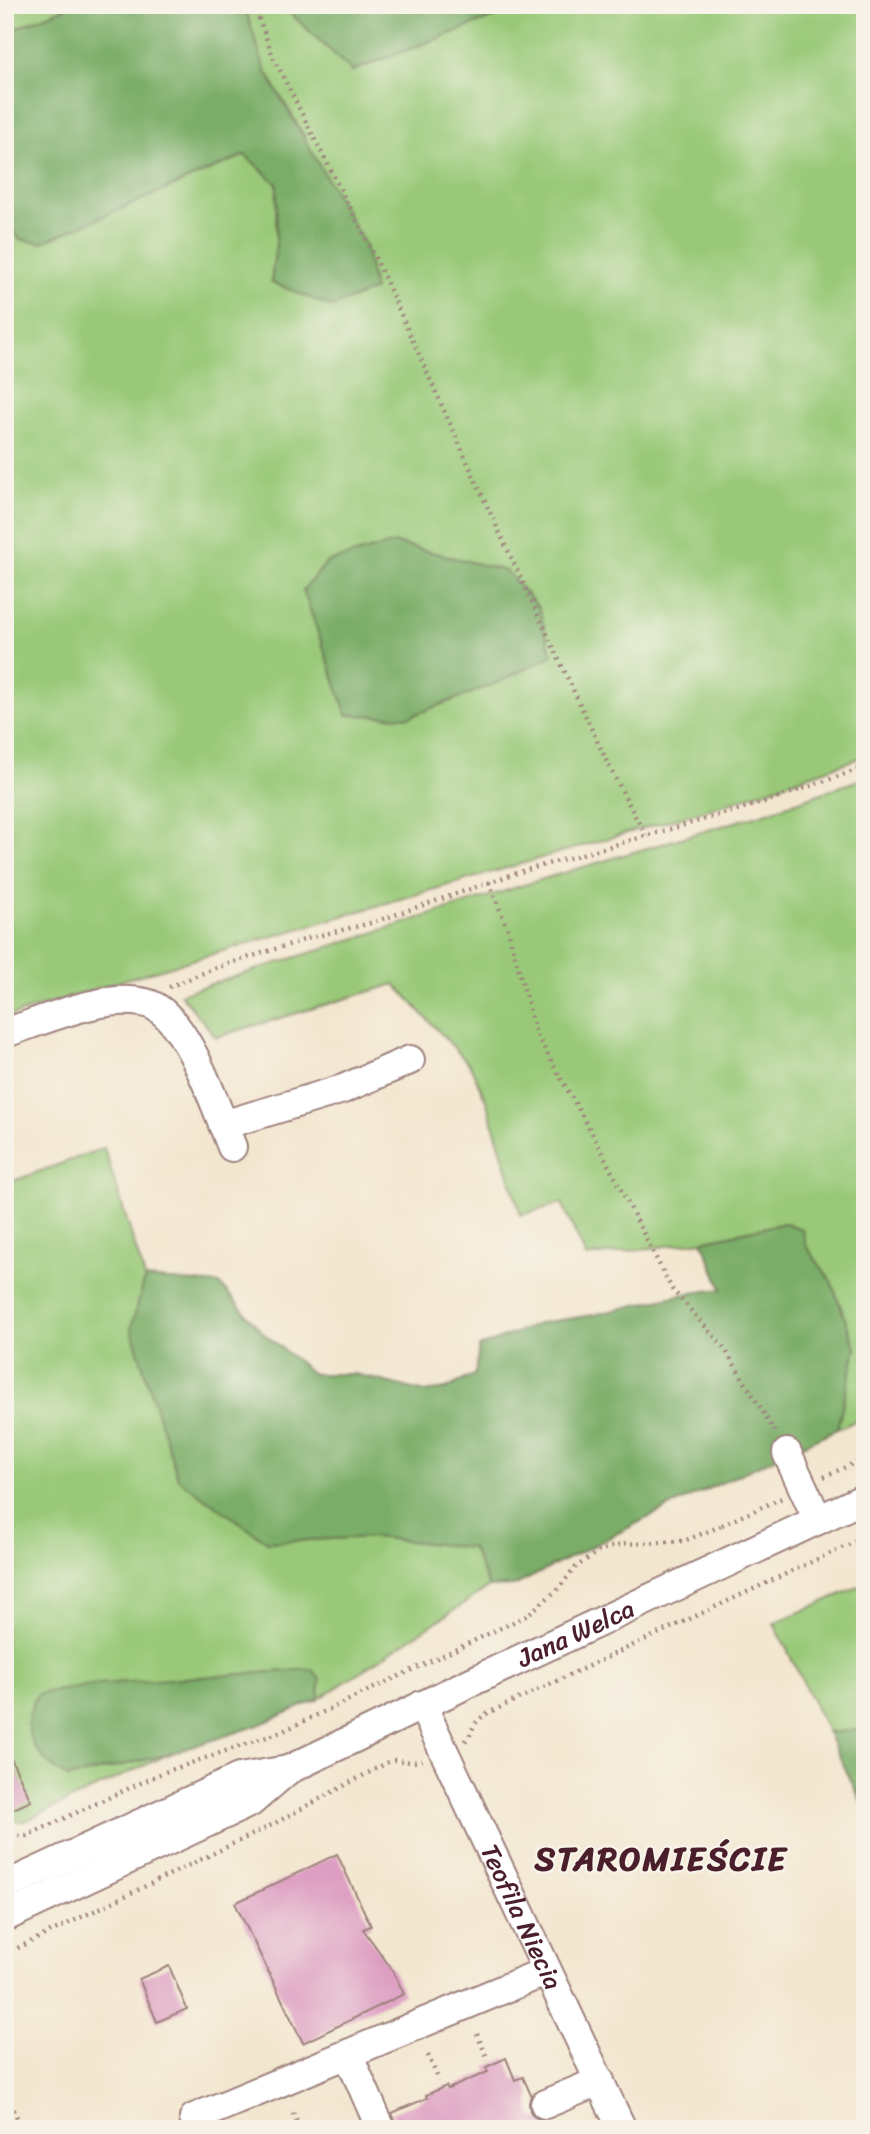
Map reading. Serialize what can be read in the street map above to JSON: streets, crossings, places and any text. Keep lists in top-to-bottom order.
{
  "streets": {
    "street": ["Jana Welca", "Teofila Niecia"]
  },
  "crossings": [
    ["Jana Welca", "Teofila Niecia"]
  ],
  "districts": ["STAROMIEŚCIE"]
}
